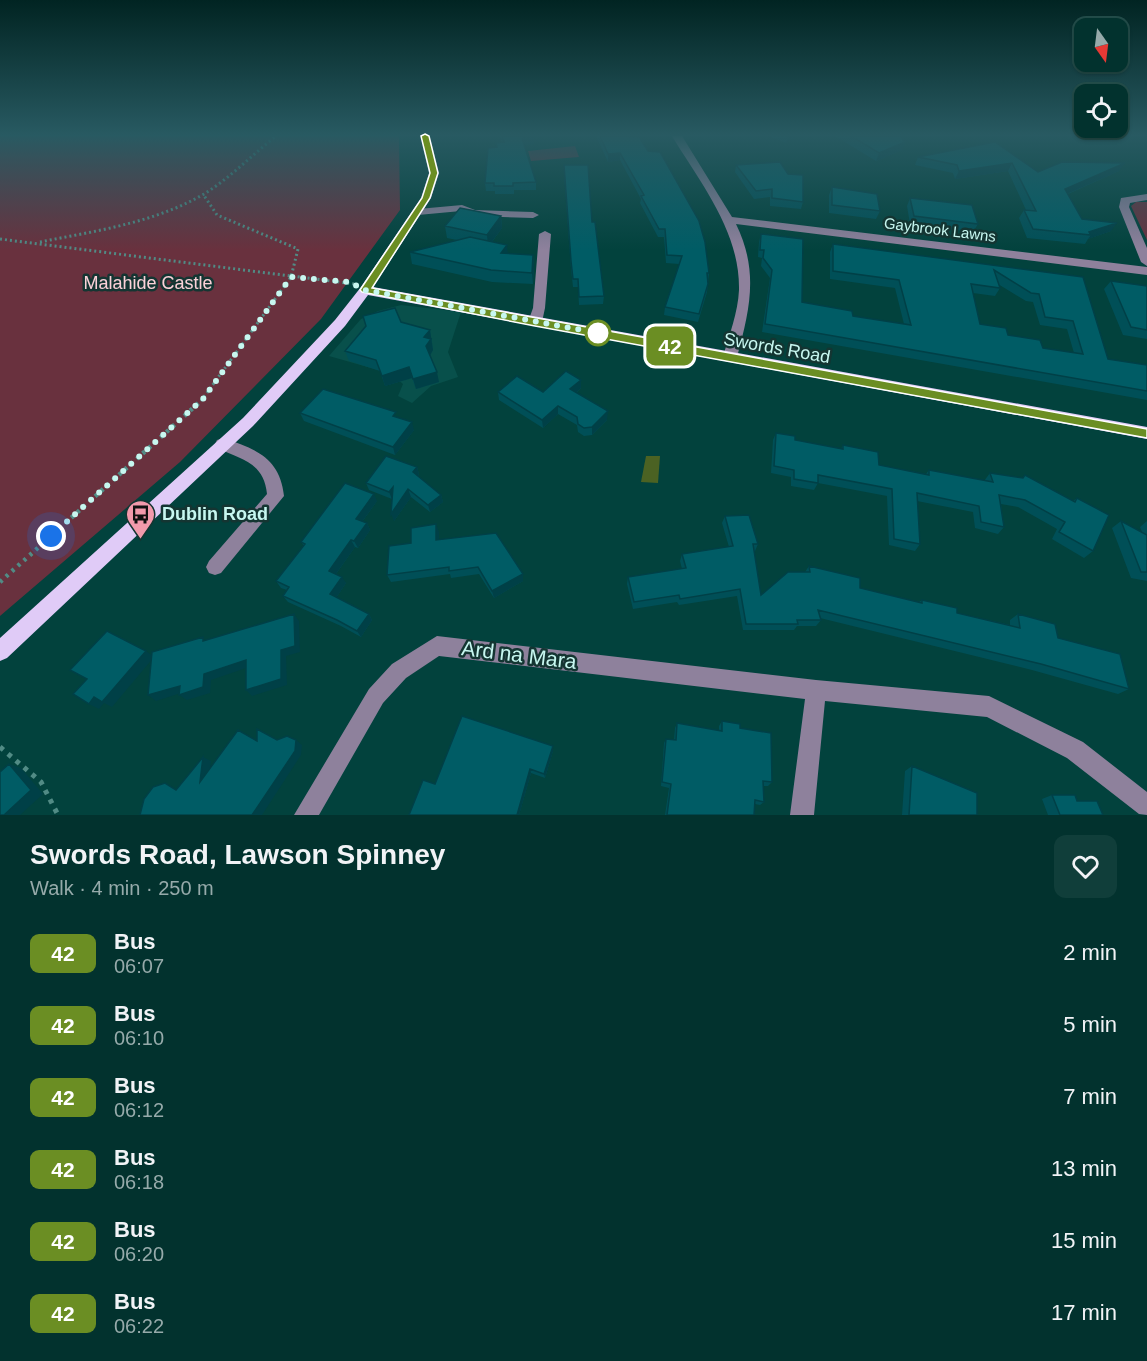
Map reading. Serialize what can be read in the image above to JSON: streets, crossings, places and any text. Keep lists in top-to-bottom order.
{
  "streets": {
    "main road": ["Swords Road"],
    "street": ["Gaybrook Lawns", "Ard na Mara"]
  },
  "parks": ["Malahide Castle"],
  "places": {
    "bus stop": ["Dublin Road"]
  },
  "lines": ["bus line 42"],
  "north": "bottom",
  "page": {
    "on_map": "42",
    "heading": ["Swords Road, Lawson Spinney", "Walk · 4 min · 250 m"],
    "list": [
      {
        "mark": "42",
        "name": "Bus",
        "note": "06:07",
        "value": "2 min"
      },
      {
        "mark": "42",
        "name": "Bus",
        "note": "06:10",
        "value": "5 min"
      },
      {
        "mark": "42",
        "name": "Bus",
        "note": "06:12",
        "value": "7 min"
      },
      {
        "mark": "42",
        "name": "Bus",
        "note": "06:18",
        "value": "13 min"
      },
      {
        "mark": "42",
        "name": "Bus",
        "note": "06:20",
        "value": "15 min"
      },
      {
        "mark": "42",
        "name": "Bus",
        "note": "06:22",
        "value": "17 min"
      }
    ]
  }
}
